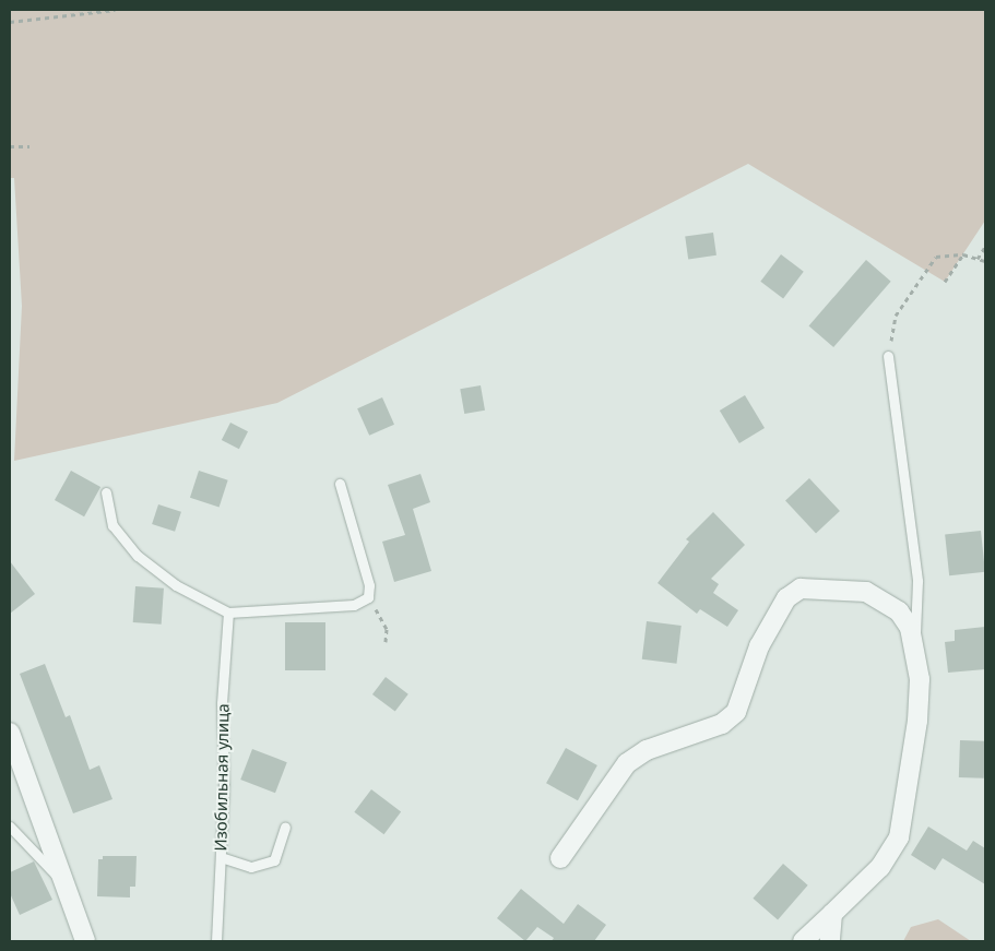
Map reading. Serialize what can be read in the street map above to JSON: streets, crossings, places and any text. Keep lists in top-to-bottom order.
{
  "streets": {
    "lane": ["Изобильная улица"]
  }
}
